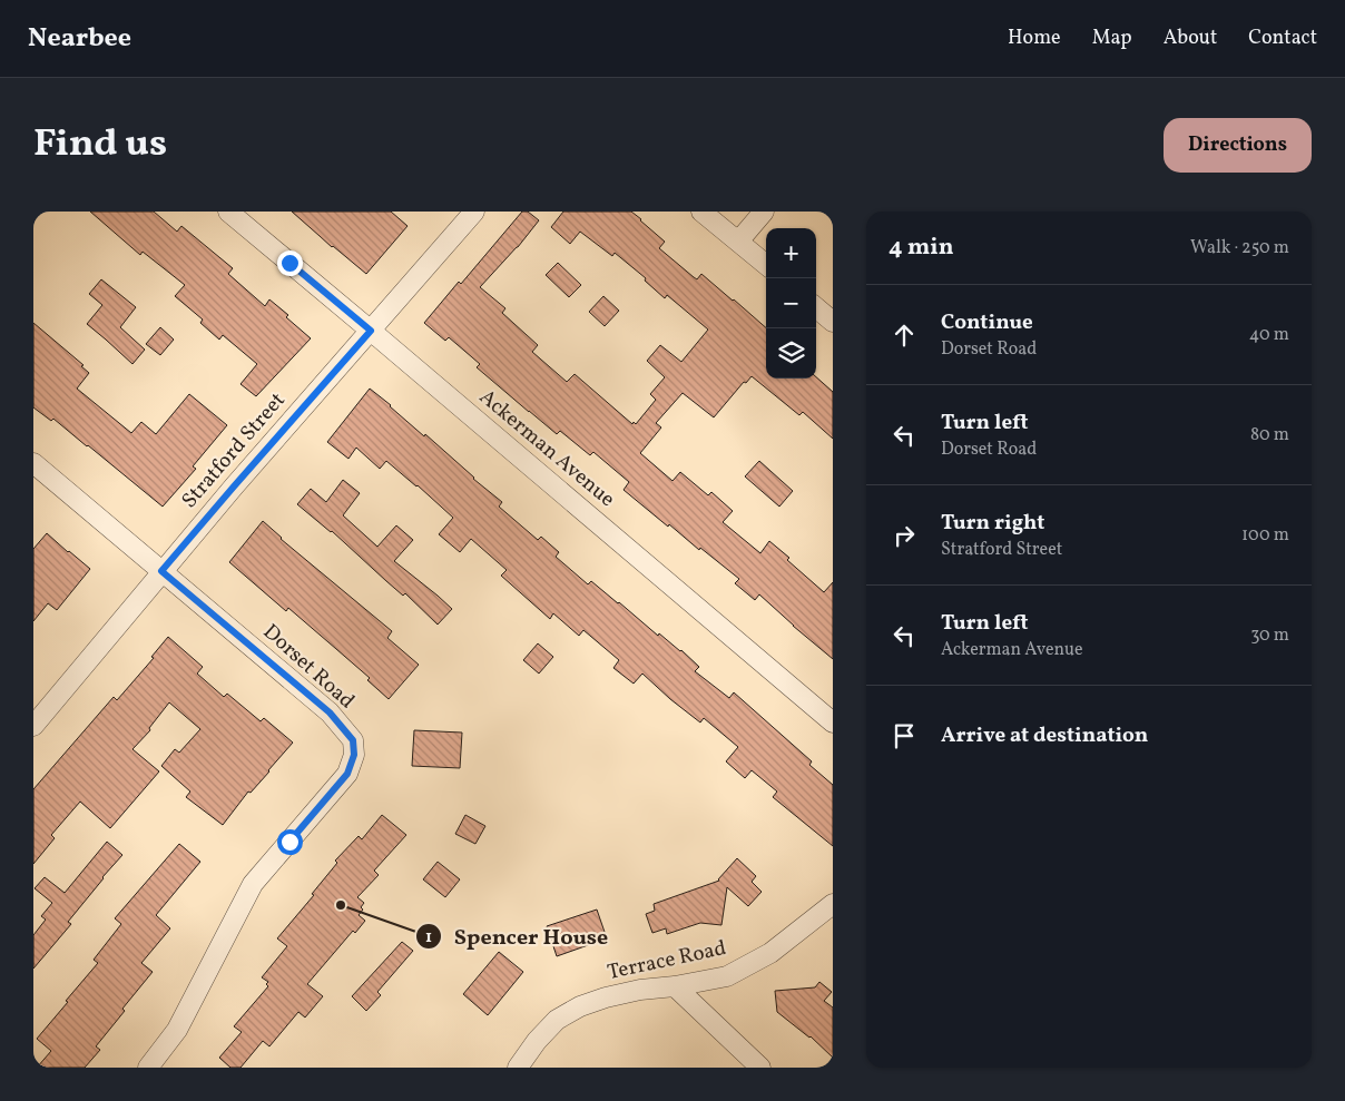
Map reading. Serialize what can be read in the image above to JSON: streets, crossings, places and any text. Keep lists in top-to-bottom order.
{
  "streets": {
    "street": [
      "Ackerman Avenue",
      "Stratford Street",
      "Dorset Road",
      "Terrace Road"
    ]
  },
  "crossings": [
    ["Ackerman Avenue", "Stratford Street"],
    ["Stratford Street", "Dorset Road"]
  ],
  "places": ["Spencer House"],
  "page": {
    "header": "Nearbee",
    "nav": [
      "Home",
      "Map",
      "About",
      "Contact"
    ],
    "title": "Find us",
    "buttons": "Directions",
    "heading": ["4 min", "Walk · 250 m"],
    "map_buttons": ["+", "−"],
    "list": [
      ["Continue", "Dorset Road", "40 m"],
      ["Turn left", "Dorset Road", "80 m"],
      ["Turn right", "Stratford Street", "100 m"],
      ["Turn left", "Ackerman Avenue", "30 m"],
      "Arrive at destination"
    ]
  }
}
